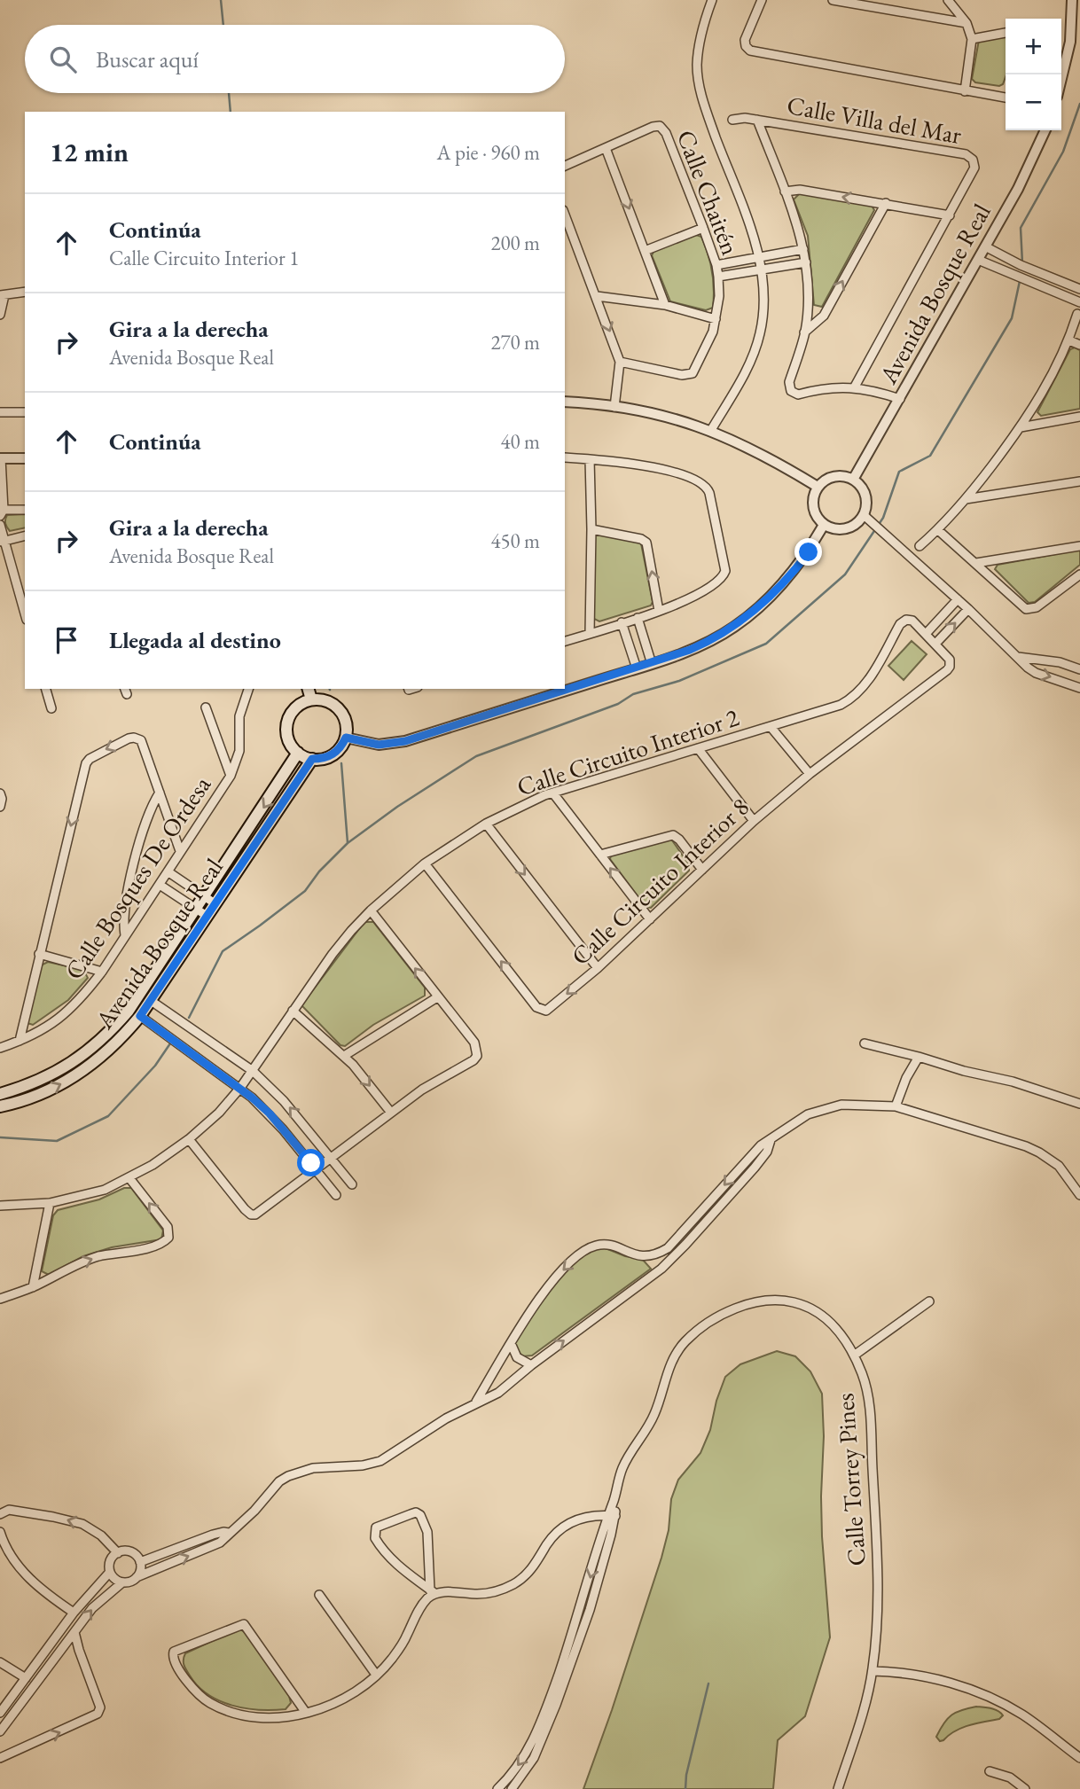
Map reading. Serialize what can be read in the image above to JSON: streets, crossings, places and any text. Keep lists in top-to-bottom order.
{
  "streets": {
    "main road": ["Avenida Bosque Real"],
    "street": [
      "Calle Villa del Mar",
      "Calle Chaitén",
      "Calle Circuito Interior 2",
      "Calle Bosques De Ordesa",
      "Calle Circuito Interior 8",
      "Calle Torrey Pines"
    ]
  },
  "crossings": [
    ["Calle Circuito Interior 2", "Calle Circuito Interior 8"]
  ],
  "page": {
    "map_buttons": ["+", "−"],
    "search": "Buscar aquí",
    "heading": ["12 min", "A pie · 960 m"],
    "list": [
      ["Continúa", "Calle Circuito Interior 1", "200 m"],
      ["Gira a la derecha", "Avenida Bosque Real", "270 m"],
      ["Continúa", "40 m"],
      ["Gira a la derecha", "Avenida Bosque Real", "450 m"],
      "Llegada al destino"
    ]
  }
}
